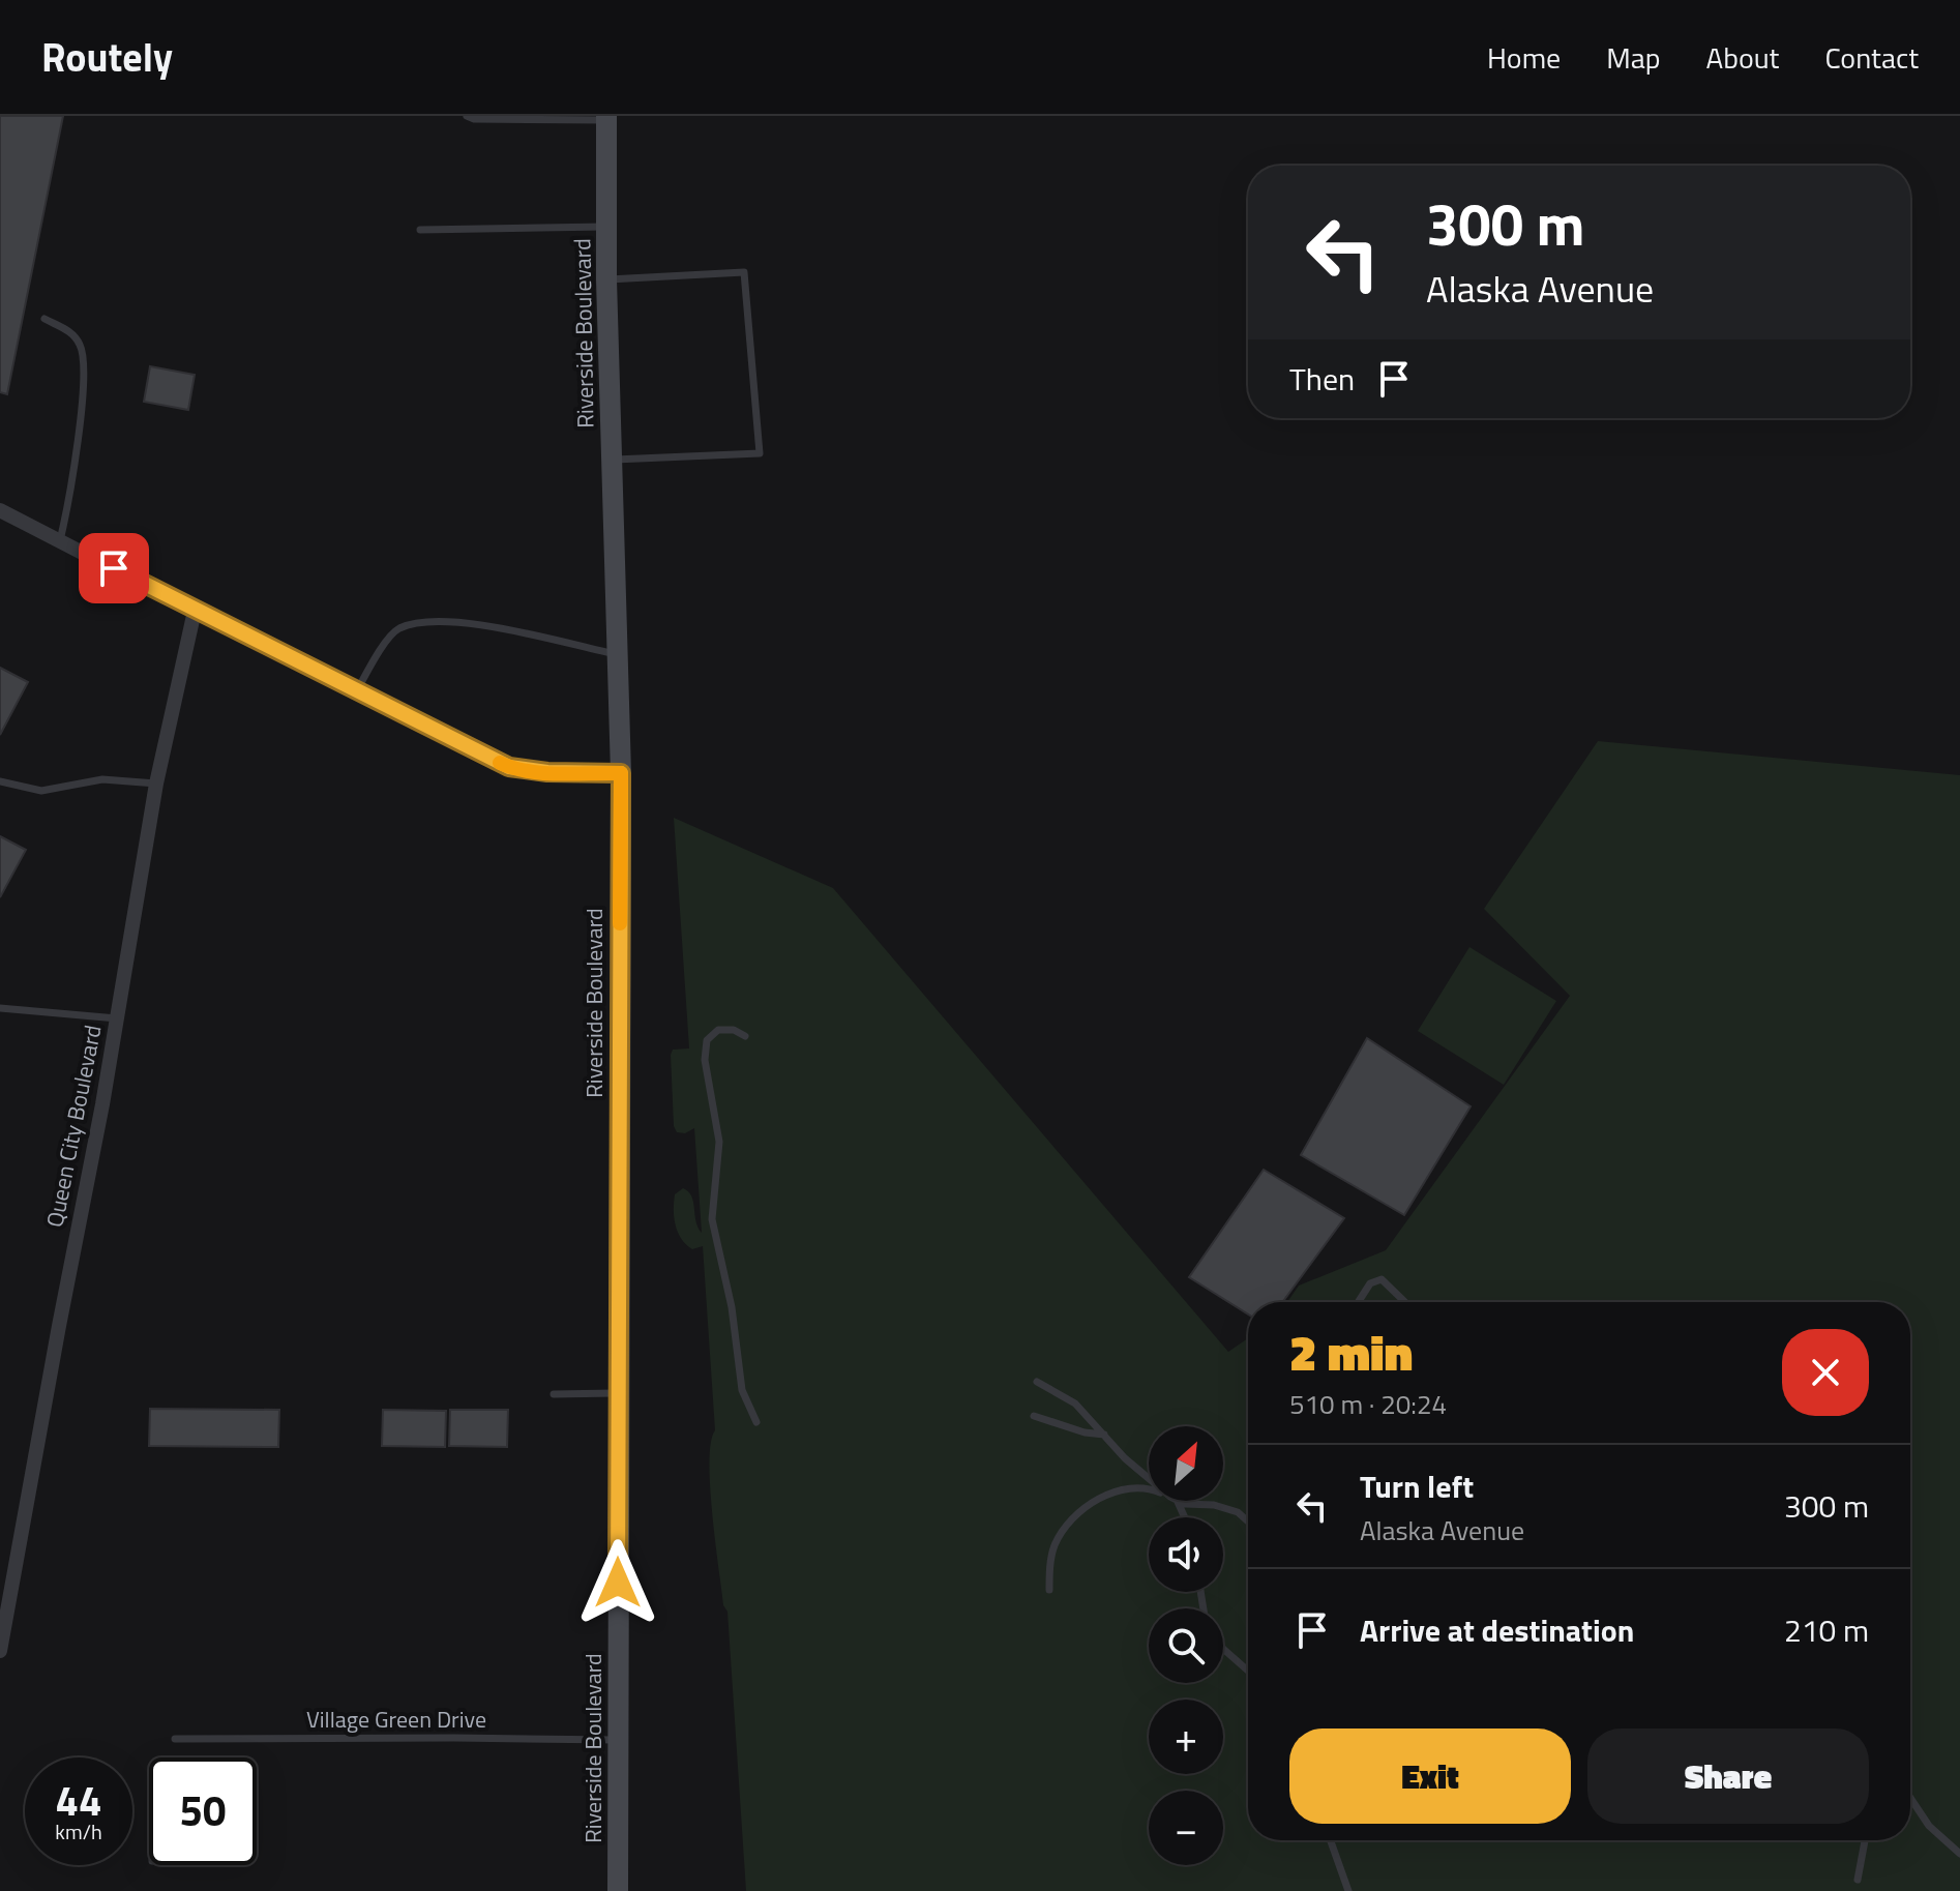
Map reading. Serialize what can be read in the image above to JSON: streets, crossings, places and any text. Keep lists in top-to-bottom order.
{
  "streets": {
    "main road": ["Riverside Boulevard"],
    "street": ["Queen City Boulevard"],
    "lane": ["Village Green Drive"]
  },
  "crossings": [
    ["Riverside Boulevard", "Village Green Drive"]
  ],
  "north": "top right",
  "page": {
    "header": "Routely",
    "nav": [
      "Home",
      "Map",
      "About",
      "Contact"
    ],
    "turn": ["300 m", "Alaska Avenue"],
    "then": "Then",
    "heading": ["2 min", "510 m · 20:24"],
    "map_buttons": ["+", "−"],
    "list": [
      {
        "name": "Turn left",
        "note": "Alaska Avenue",
        "value": "300 m"
      },
      {
        "name": "Arrive at destination",
        "value": "210 m"
      }
    ],
    "buttons": ["Exit", "Share"],
    "speed": "44 km/h",
    "limit": "50"
  }
}
